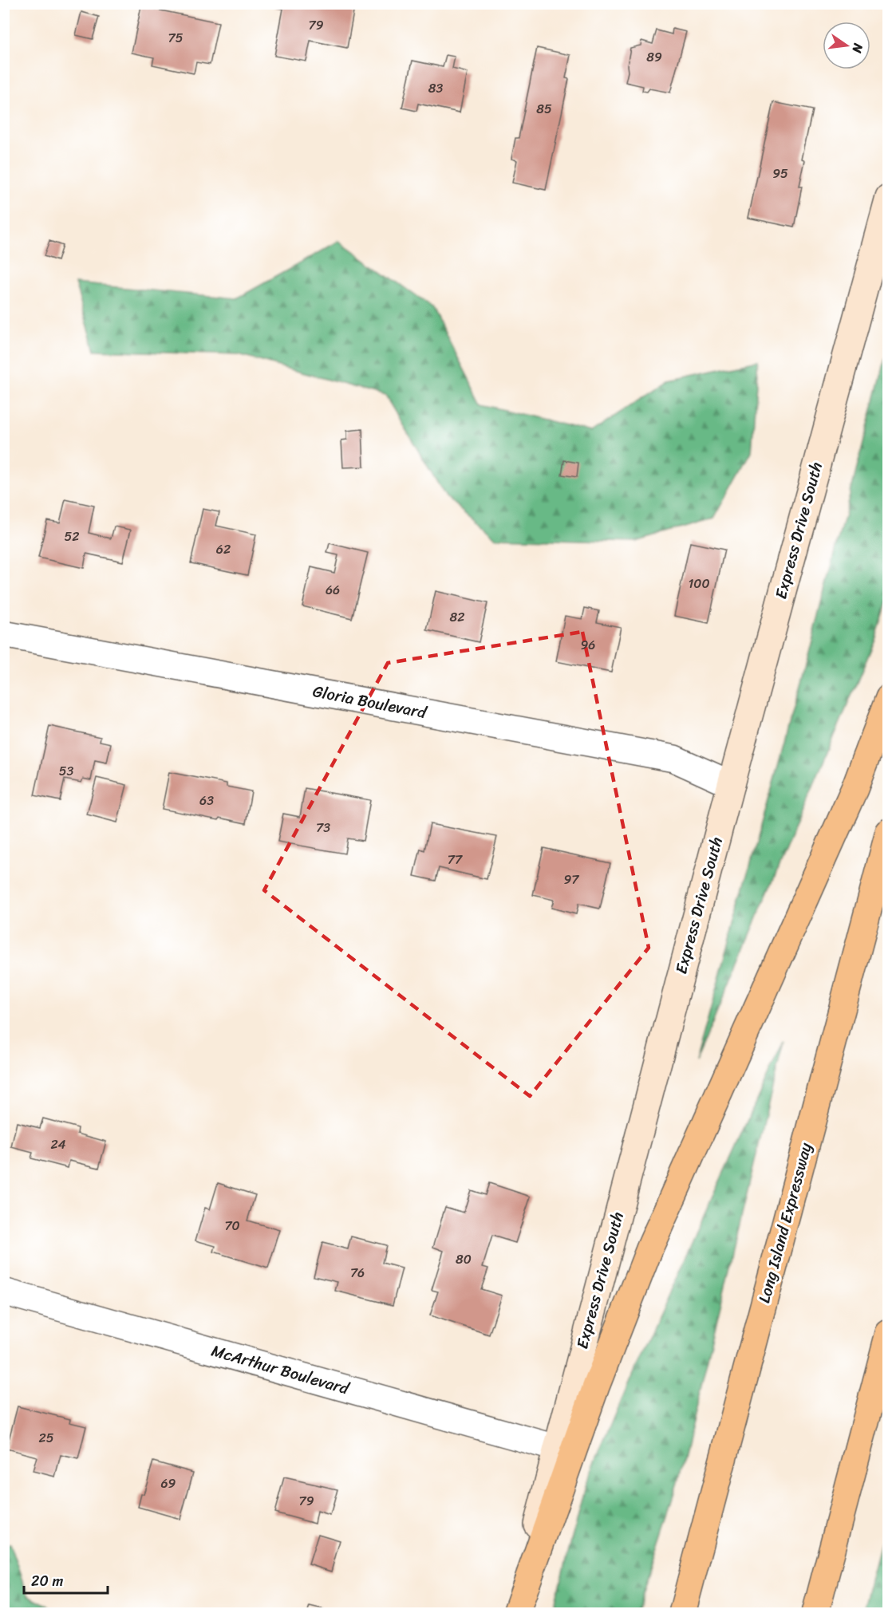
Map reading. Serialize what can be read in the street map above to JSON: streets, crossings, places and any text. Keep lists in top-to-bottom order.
{
  "streets": {
    "highway": ["Long Island Expressway"],
    "main road": ["Express Drive South"],
    "street": ["Gloria Boulevard", "McArthur Boulevard"]
  },
  "crossings": [
    ["Express Drive South", "Gloria Boulevard"],
    ["Express Drive South", "McArthur Boulevard"]
  ],
  "house_numbers": [
    "79",
    "75",
    "89",
    "83",
    "85",
    "95",
    "52",
    "62",
    "100",
    "66",
    "82",
    "96",
    "53",
    "63",
    "73",
    "77",
    "97",
    "24",
    "70",
    "80",
    "76",
    "25",
    "69",
    "79"
  ],
  "scale_bar": "20 m",
  "north": "right"
}
